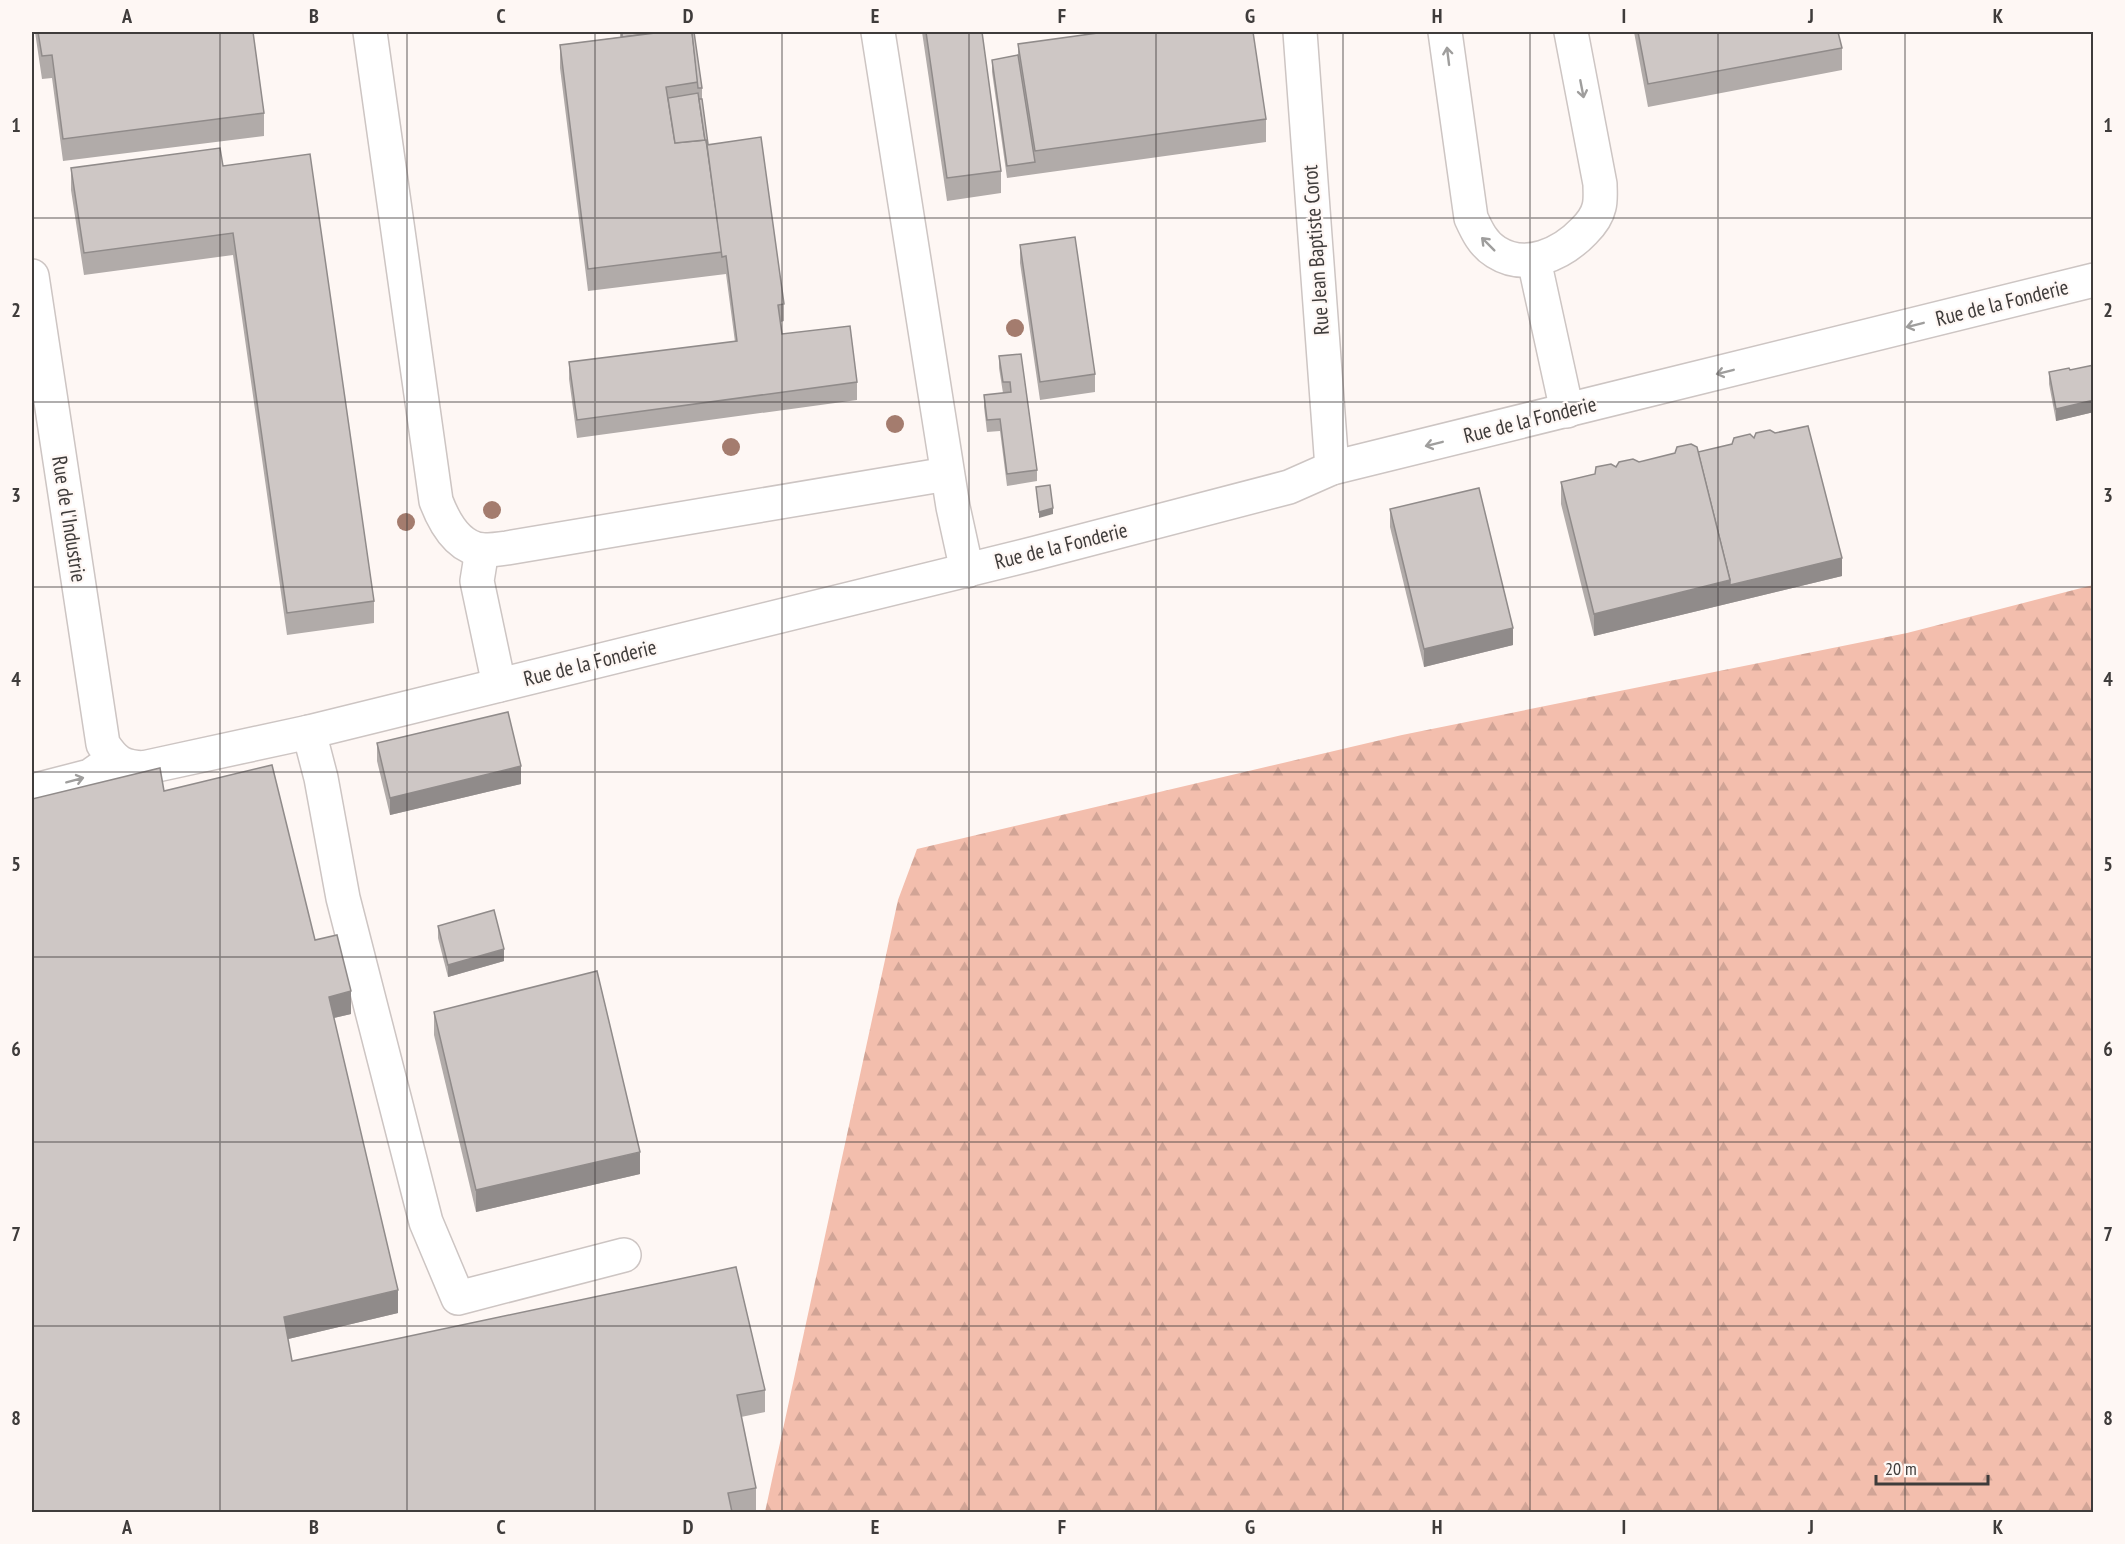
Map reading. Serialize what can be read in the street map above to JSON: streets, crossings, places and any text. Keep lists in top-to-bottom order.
{
  "streets": {
    "street": ["Rue Jean Baptiste Corot", "Rue de la Fonderie", "Rue de l'Industrie"]
  },
  "crossings": [
    ["Rue Jean Baptiste Corot", "Rue de la Fonderie"],
    ["Rue de la Fonderie", "Rue de l'Industrie"]
  ],
  "one_way": ["Rue de la Fonderie"],
  "scale_bar": "20 m",
  "grid": {
    "columns": [
      "A",
      "B",
      "C",
      "D",
      "E",
      "F",
      "G",
      "H",
      "I",
      "J",
      "K"
    ],
    "rows": [
      "1",
      "2",
      "3",
      "4",
      "5",
      "6",
      "7",
      "8"
    ]
  }
}
